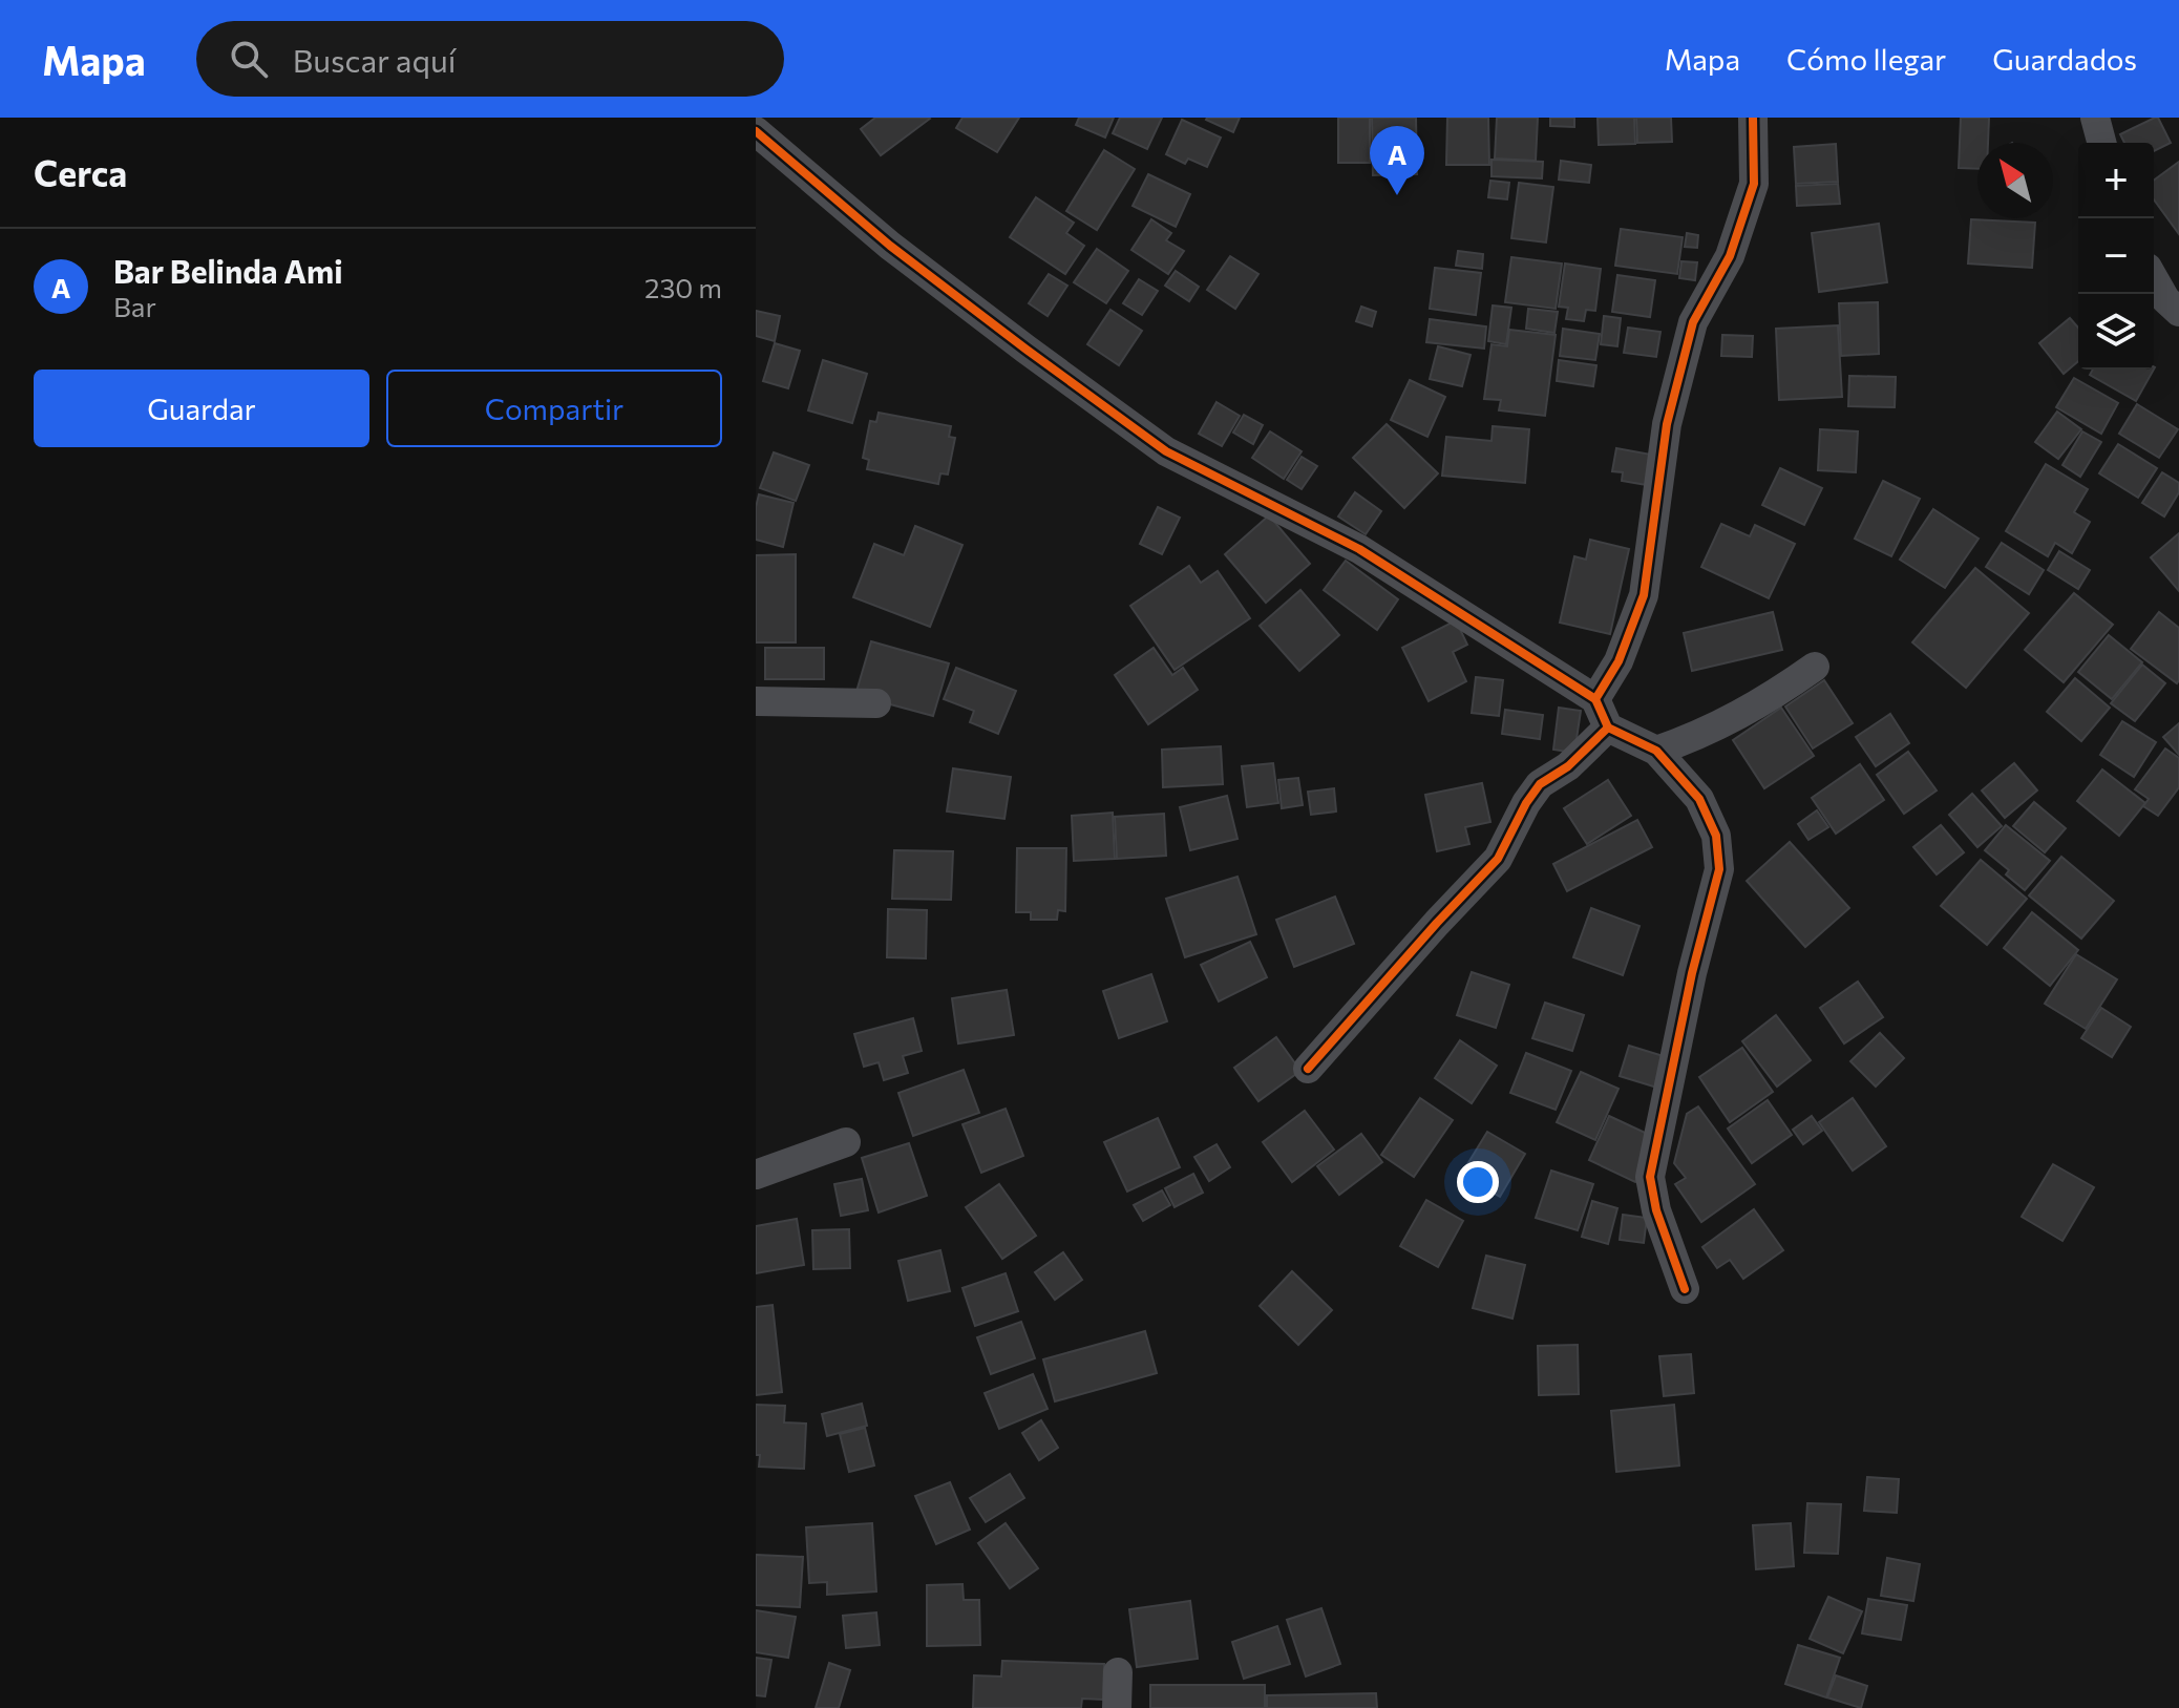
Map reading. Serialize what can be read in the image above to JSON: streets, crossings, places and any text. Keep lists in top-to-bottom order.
{
  "north": "top left",
  "page": {
    "header": "Mapa",
    "search": "Buscar aquí",
    "nav": ["Mapa", "Cómo llegar", "Guardados"],
    "heading": "Cerca",
    "pins": "A",
    "map_buttons": ["+", "−"],
    "list": [
      {
        "mark": "A",
        "name": "Bar Belinda Ami",
        "note": "Bar",
        "value": "230 m"
      }
    ],
    "buttons": ["Guardar", "Compartir"]
  }
}
